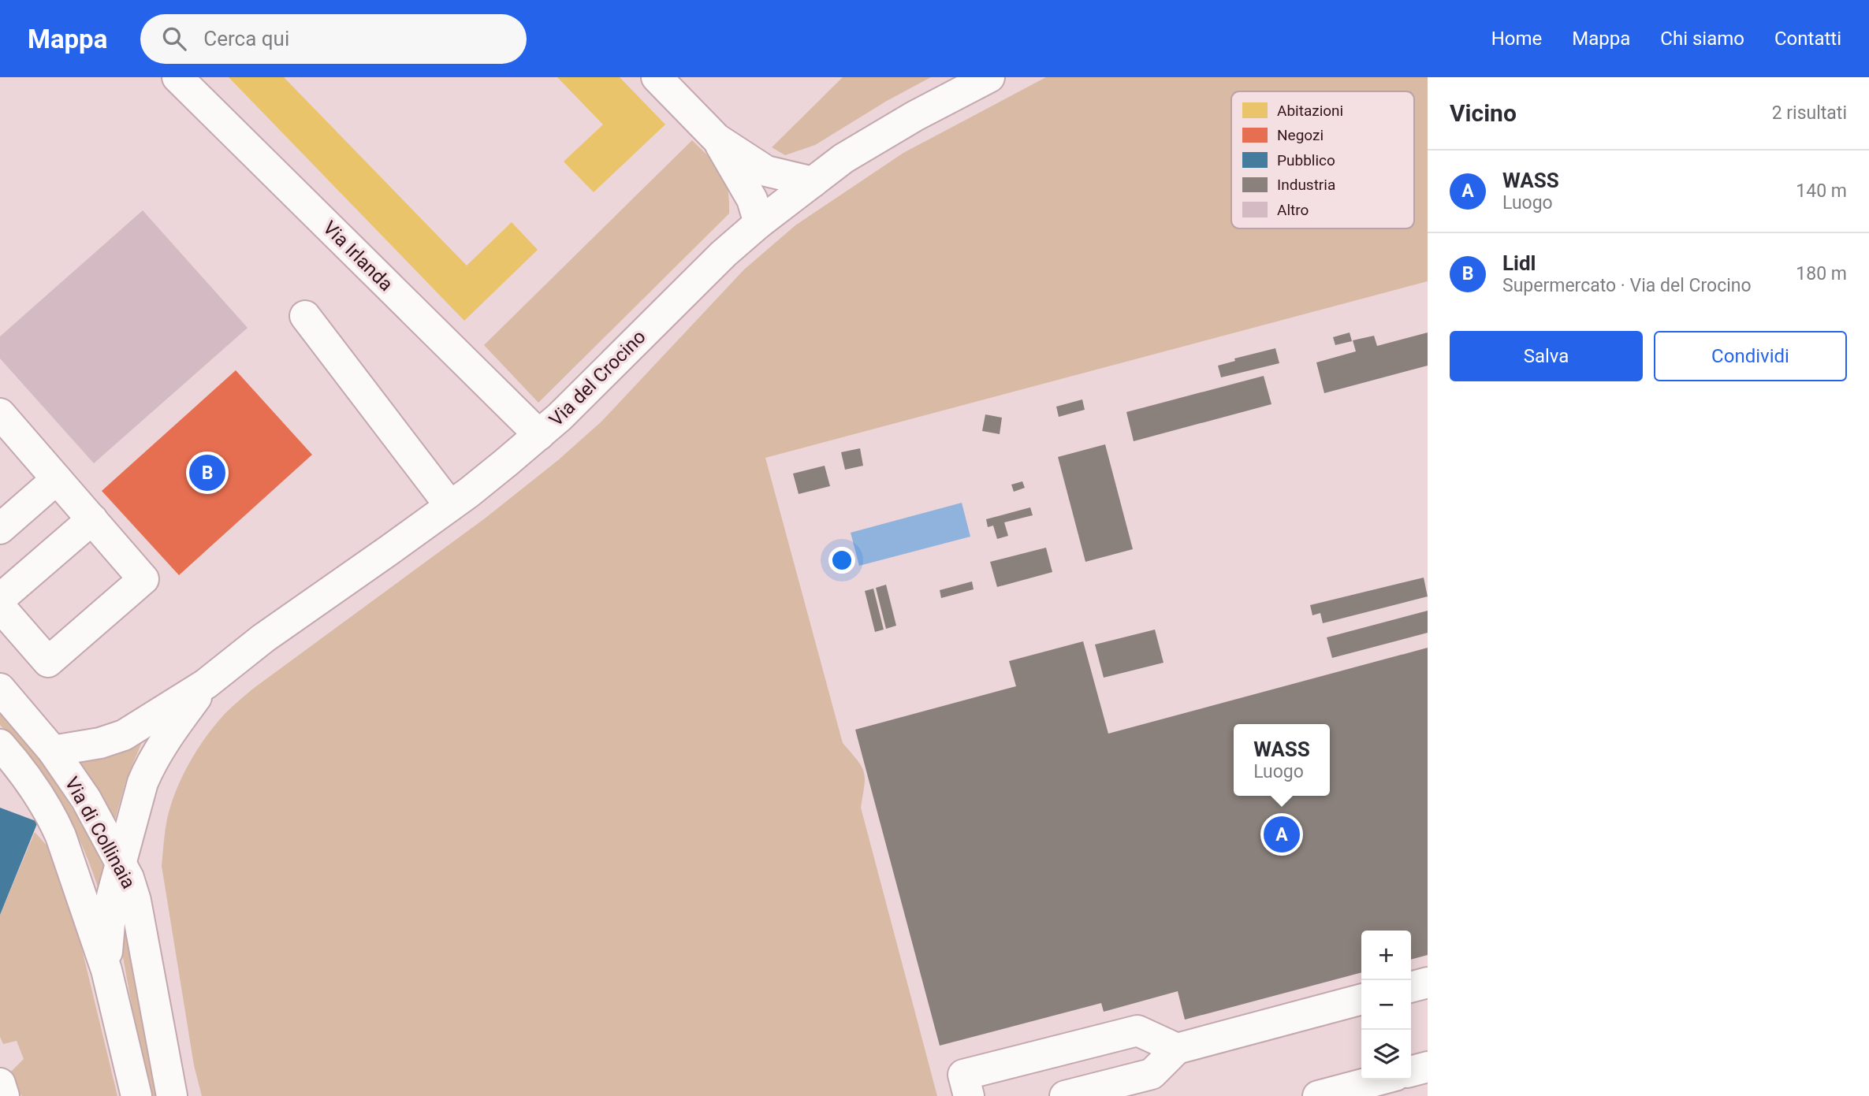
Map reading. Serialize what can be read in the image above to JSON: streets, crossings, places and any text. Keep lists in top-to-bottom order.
{
  "streets": {
    "street": ["Via Irlanda", "Via del Crocino", "Via di Collinaia"]
  },
  "crossings": [
    ["Via Irlanda", "Via del Crocino"],
    ["Via del Crocino", "Via di Collinaia"]
  ],
  "legend": [
    "Abitazioni",
    "Negozi",
    "Pubblico",
    "Industria",
    "Altro"
  ],
  "page": {
    "header": "Mappa",
    "search": "Cerca qui",
    "nav": [
      "Home",
      "Mappa",
      "Chi siamo",
      "Contatti"
    ],
    "heading": ["Vicino", "2 risultati"],
    "list": [
      {
        "mark": "A",
        "name": "WASS",
        "note": "Luogo",
        "value": "140 m"
      },
      {
        "mark": "B",
        "name": "Lidl",
        "note": "Supermercato · Via del Crocino",
        "value": "180 m"
      }
    ],
    "buttons": ["Salva", "Condividi"],
    "pins": ["B", "A"],
    "popup": ["WASS", "Luogo"],
    "map_buttons": ["+", "−"]
  }
}
